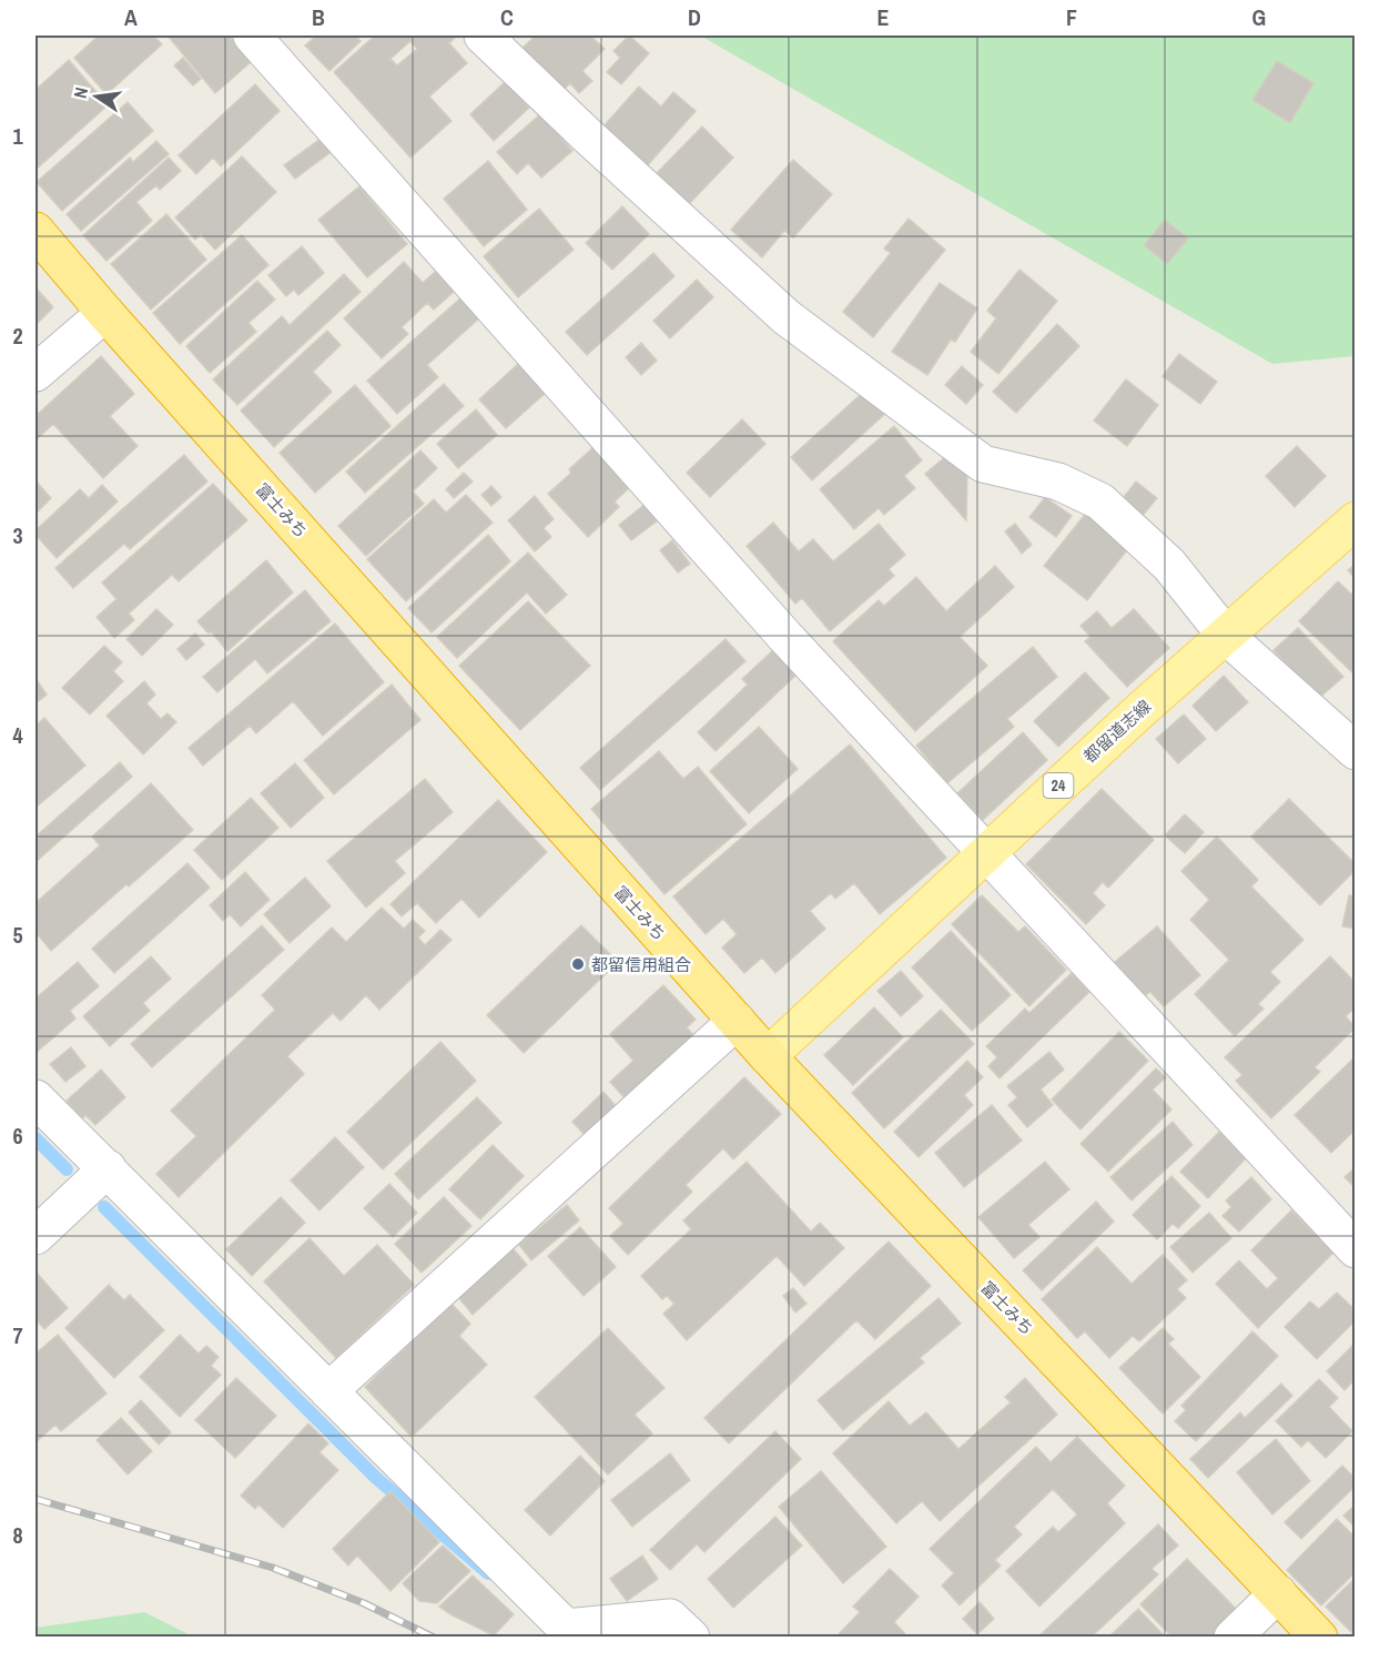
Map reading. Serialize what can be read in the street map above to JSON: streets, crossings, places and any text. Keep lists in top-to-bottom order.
{
  "streets": {
    "highway": ["富士みち"],
    "main road": ["都留道志線", "24"]
  },
  "crossings": [
    ["富士みち", "都留道志線"]
  ],
  "places": ["都留信用組合"],
  "north": "left",
  "grid": {
    "columns": [
      "A",
      "B",
      "C",
      "D",
      "E",
      "F",
      "G"
    ],
    "rows": [
      "1",
      "2",
      "3",
      "4",
      "5",
      "6",
      "7",
      "8"
    ]
  }
}
